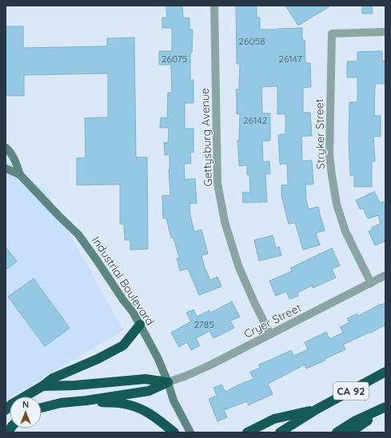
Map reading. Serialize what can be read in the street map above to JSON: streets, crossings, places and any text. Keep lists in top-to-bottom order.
{
  "streets": {
    "highway": ["CA 92"],
    "main road": ["Industrial Boulevard"],
    "street": ["Stryker Street", "Gettysburg Avenue", "Cryer Street"]
  },
  "crossings": [
    ["Stryker Street", "Cryer Street"],
    ["Gettysburg Avenue", "Cryer Street"],
    ["Industrial Boulevard", "Cryer Street"]
  ],
  "house_numbers": [
    "26058",
    "26075",
    "26147",
    "26142",
    "2785"
  ],
  "north": "top"
}
